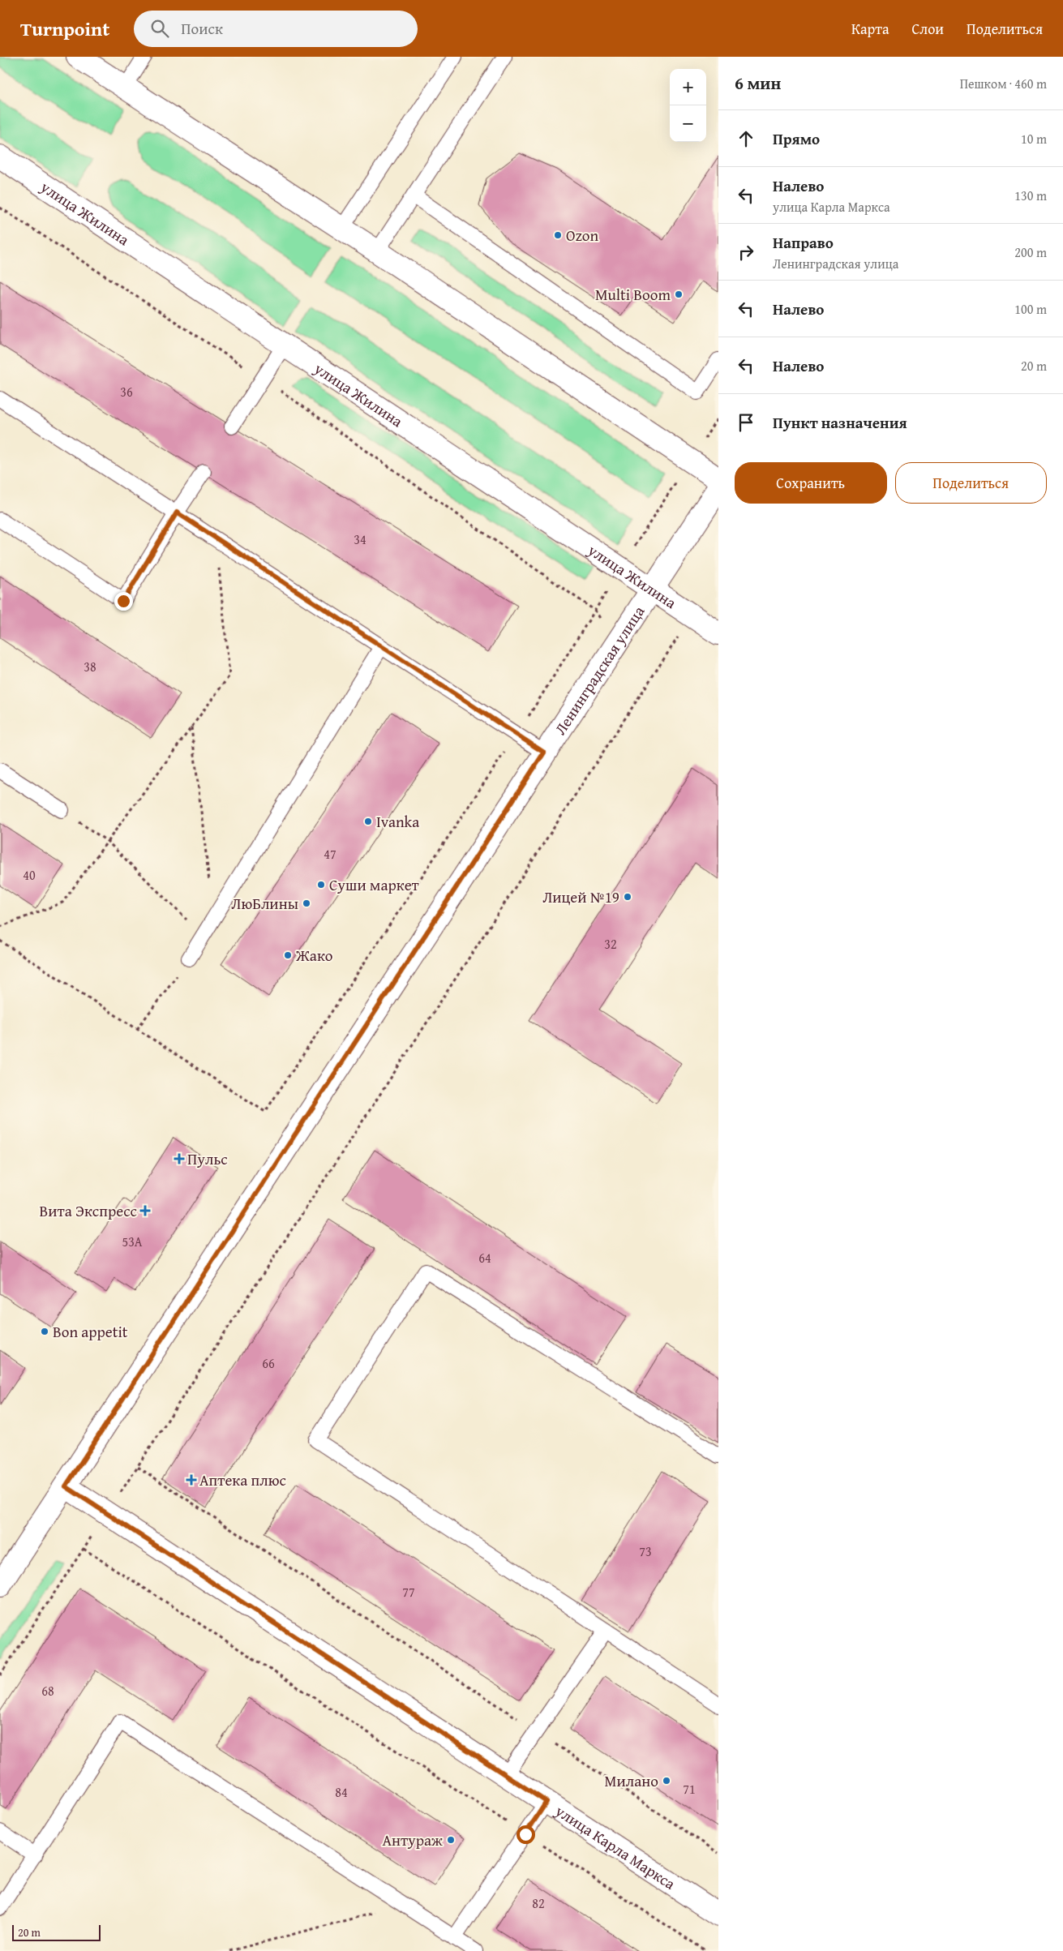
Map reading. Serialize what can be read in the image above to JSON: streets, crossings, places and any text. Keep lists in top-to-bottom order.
{
  "streets": {
    "street": ["улица Жилина", "Ленинградская улица", "улица Карла Маркса"]
  },
  "crossings": [
    ["улица Жилина", "Ленинградская улица"],
    ["Ленинградская улица", "улица Карла Маркса"]
  ],
  "places": {
    "other": [
      "Ozon",
      "Multi Boom",
      "Ivanka",
      "Суши маркет",
      "Лицей №19",
      "ЛюБлины",
      "Жако",
      "Bon appetit",
      "Милано",
      "Антураж"
    ],
    "health": ["Пульс", "Вита Экспресс", "Аптека плюс"]
  },
  "house_numbers": [
    "36",
    "34",
    "38",
    "47",
    "40",
    "32",
    "53А",
    "64",
    "66",
    "73",
    "77",
    "68",
    "71",
    "84",
    "82"
  ],
  "scale_bar": "20 m",
  "page": {
    "header": "Turnpoint",
    "search": "Поиск",
    "nav": ["Карта", "Слои", "Поделиться"],
    "heading": ["6 мин", "Пешком · 460 m"],
    "map_buttons": ["+", "−"],
    "list": [
      ["Прямо", "10 m"],
      ["Налево", "улица Карла Маркса", "130 m"],
      ["Направо", "Ленинградская улица", "200 m"],
      ["Налево", "100 m"],
      ["Налево", "20 m"],
      "Пункт назначения"
    ],
    "buttons": ["Сохранить", "Поделиться"],
    "scale": "20 m"
  }
}
